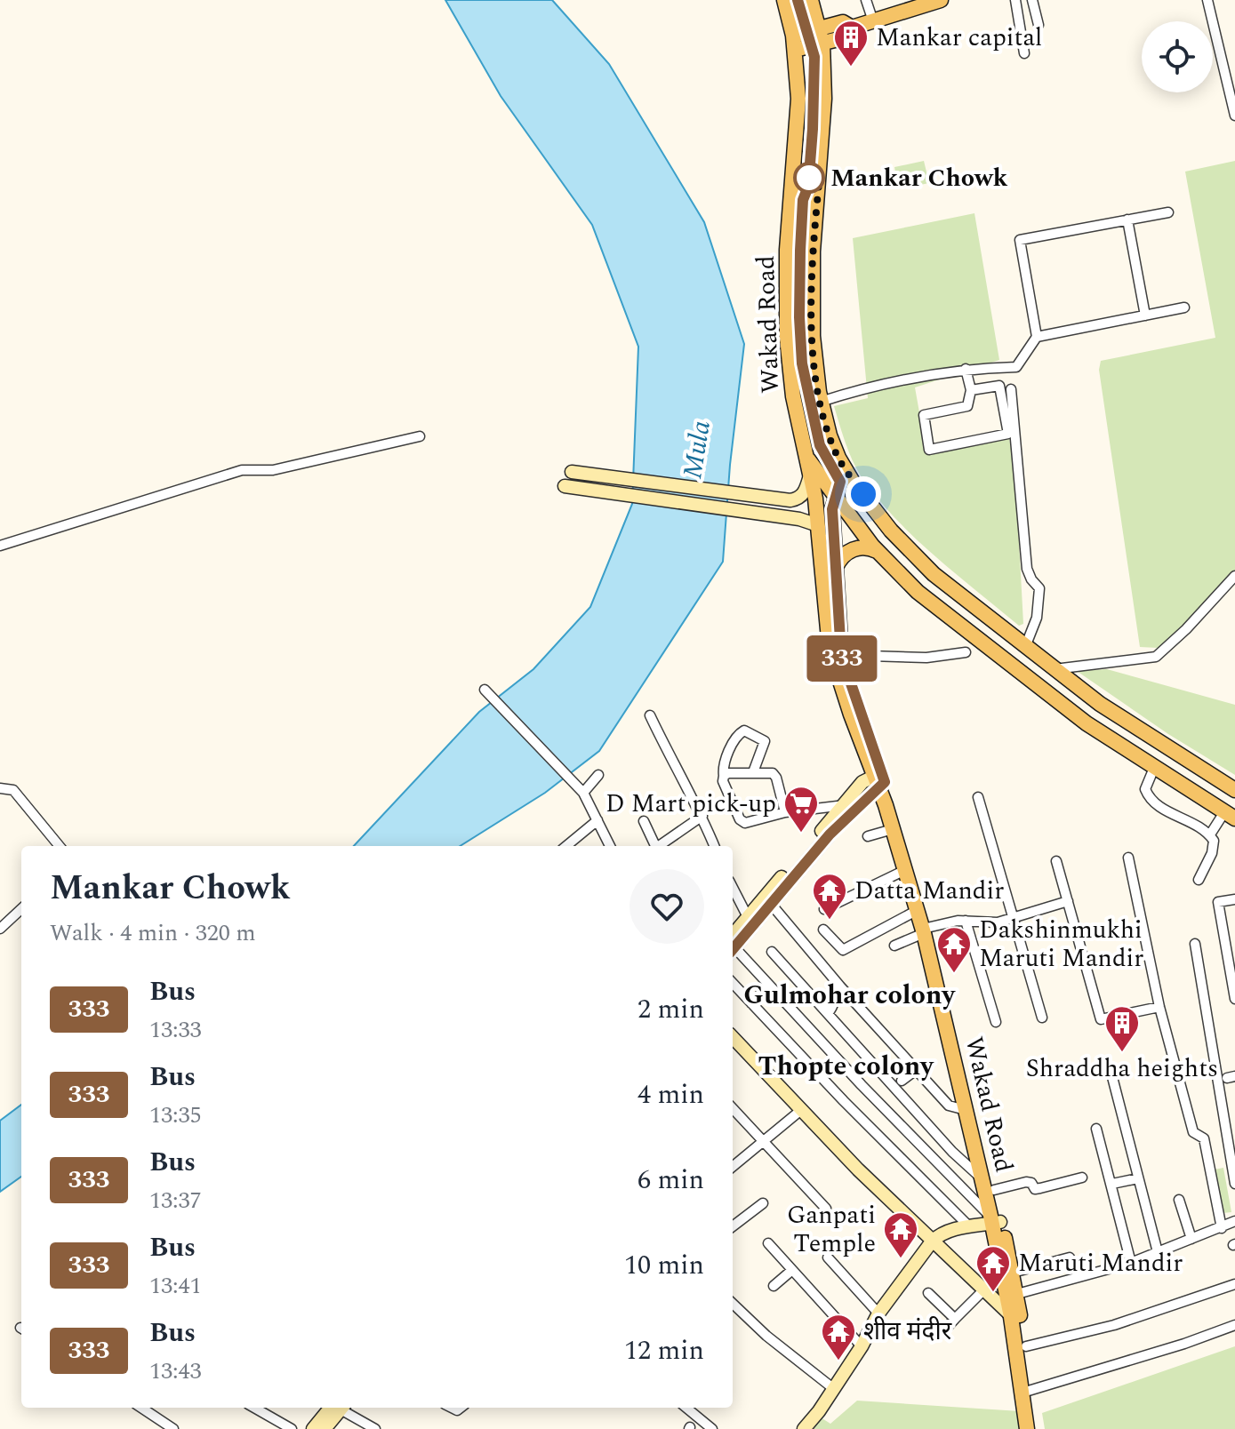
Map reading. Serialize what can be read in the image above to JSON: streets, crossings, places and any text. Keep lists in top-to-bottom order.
{
  "streets": {
    "main road": ["Wakad Road"]
  },
  "districts": ["Gulmohar colony", "Thopte colony"],
  "water": ["Mula"],
  "places": {
    "building": ["Mankar capital", "Shraddha heights"],
    "other": ["Mankar Chowk"],
    "supermarket": ["D Mart pick-up"],
    "temple": [
      "Datta Mandir",
      "Dakshinmukhi Maruti Mandir",
      "Ganpati Temple",
      "Maruti Mandir",
      "शीव मंदीर"
    ]
  },
  "lines": ["bus line 333"],
  "page": {
    "on_map": "333",
    "heading": ["Mankar Chowk", "Walk · 4 min · 320 m"],
    "list": [
      {
        "mark": "333",
        "name": "Bus",
        "note": "13:33",
        "value": "2 min"
      },
      {
        "mark": "333",
        "name": "Bus",
        "note": "13:35",
        "value": "4 min"
      },
      {
        "mark": "333",
        "name": "Bus",
        "note": "13:37",
        "value": "6 min"
      },
      {
        "mark": "333",
        "name": "Bus",
        "note": "13:41",
        "value": "10 min"
      },
      {
        "mark": "333",
        "name": "Bus",
        "note": "13:43",
        "value": "12 min"
      }
    ]
  }
}
